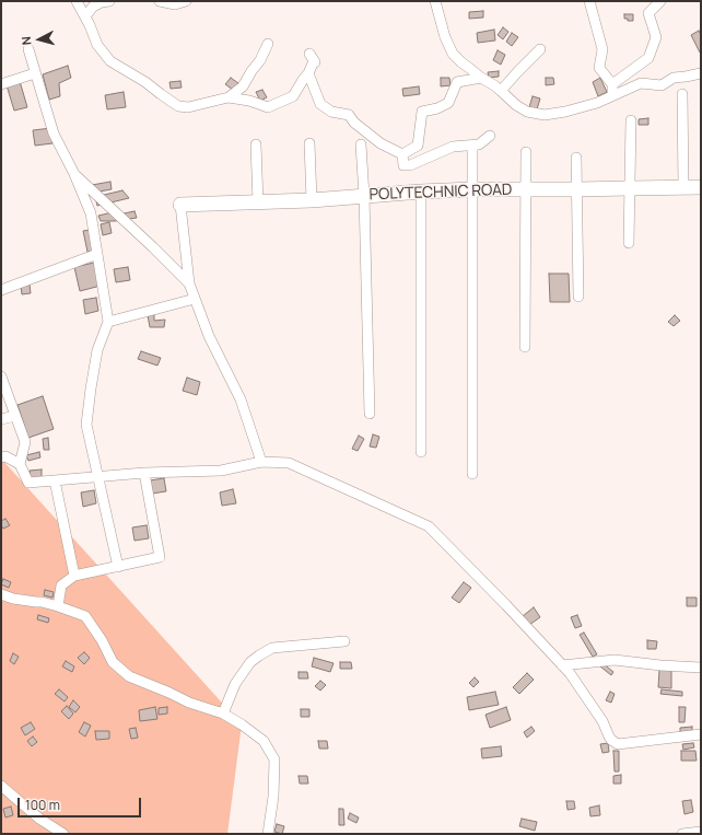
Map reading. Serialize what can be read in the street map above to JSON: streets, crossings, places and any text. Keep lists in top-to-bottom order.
{
  "streets": {
    "street": ["POLYTECHNIC ROAD"]
  },
  "scale_bar": "100 m",
  "north": "left"
}
